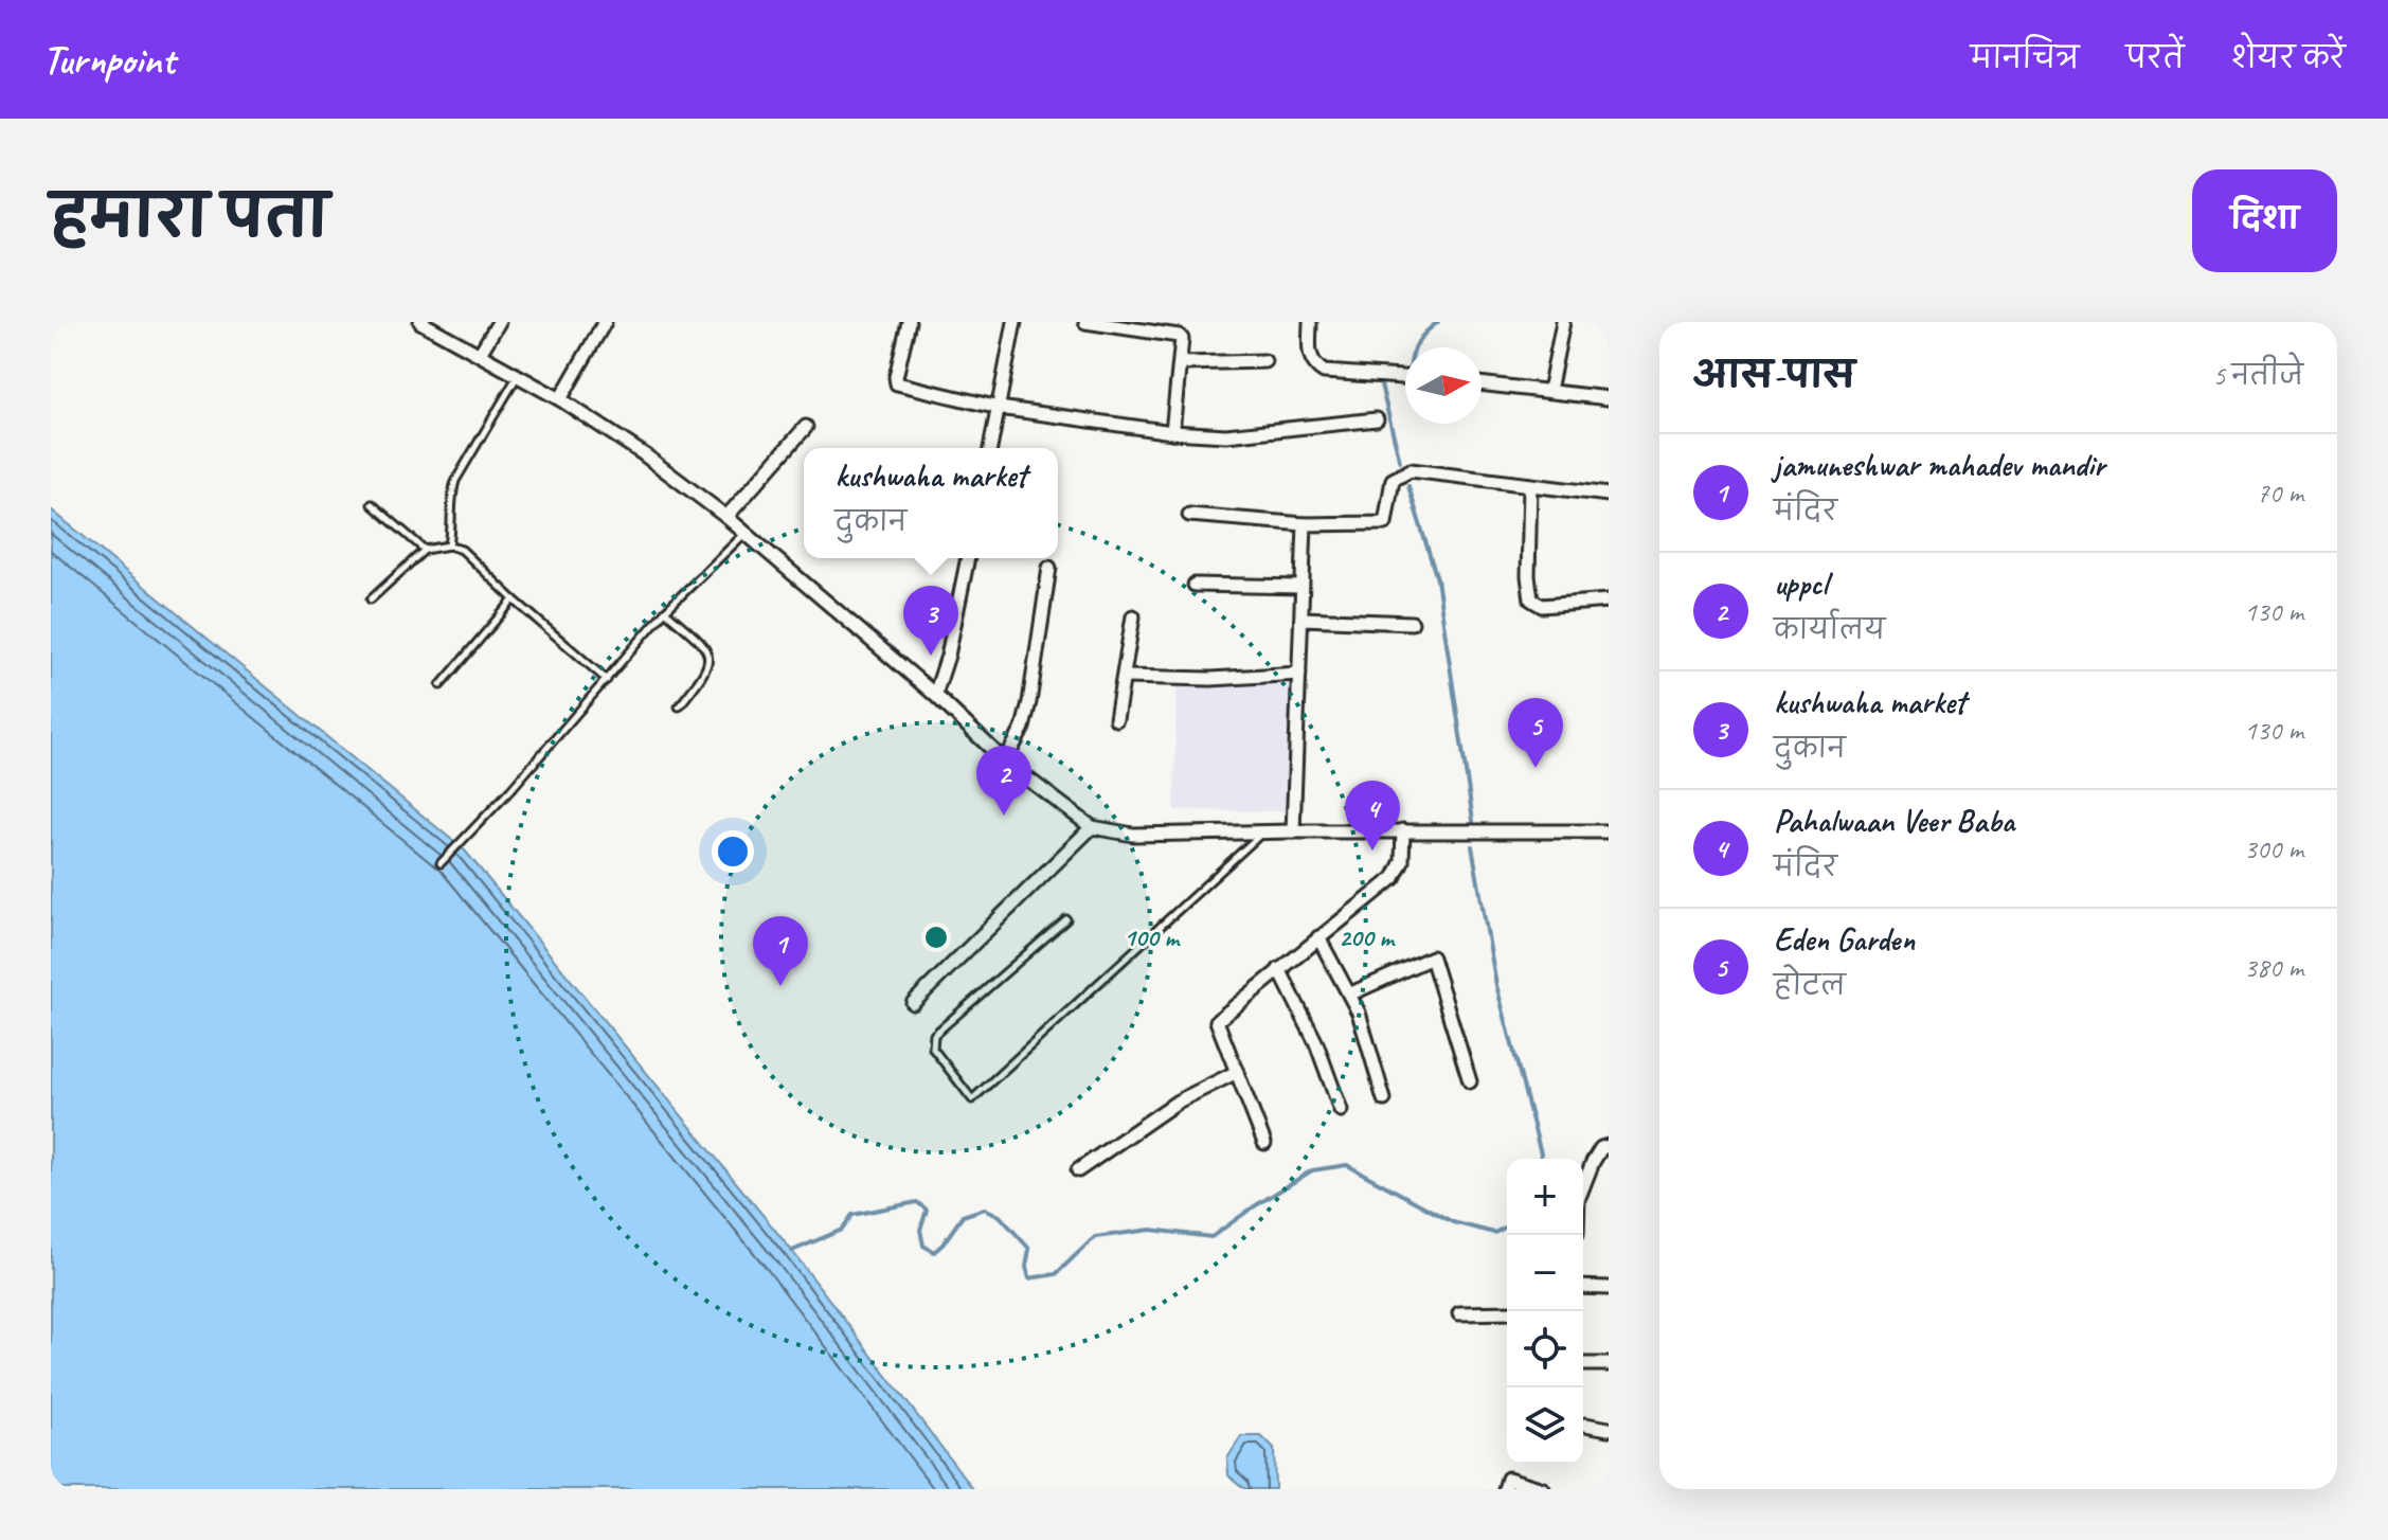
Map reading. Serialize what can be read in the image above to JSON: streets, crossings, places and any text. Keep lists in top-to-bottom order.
{
  "north": "right",
  "page": {
    "header": "Turnpoint",
    "nav": ["मानचित्र", "परतें", "शेयर करें"],
    "title": "हमारा पता",
    "buttons": "दिशा",
    "heading": ["आस-पास", "5 नतीजे"],
    "list": [
      {
        "mark": "1",
        "name": "jamuneshwar mahadev mandir",
        "note": "मंदिर",
        "value": "70 m"
      },
      {
        "mark": "2",
        "name": "uppcl",
        "note": "कार्यालय",
        "value": "130 m"
      },
      {
        "mark": "3",
        "name": "kushwaha market",
        "note": "दुकान",
        "value": "130 m"
      },
      {
        "mark": "4",
        "name": "Pahalwaan Veer Baba",
        "note": "मंदिर",
        "value": "300 m"
      },
      {
        "mark": "5",
        "name": "Eden Garden",
        "note": "होटल",
        "value": "380 m"
      }
    ],
    "popup": ["kushwaha market", "दुकान"],
    "pins": [
      "3",
      "5",
      "2",
      "4",
      "1"
    ],
    "map_buttons": ["+", "−"]
  },
  "rings": ["100 m", "200 m"]
}
